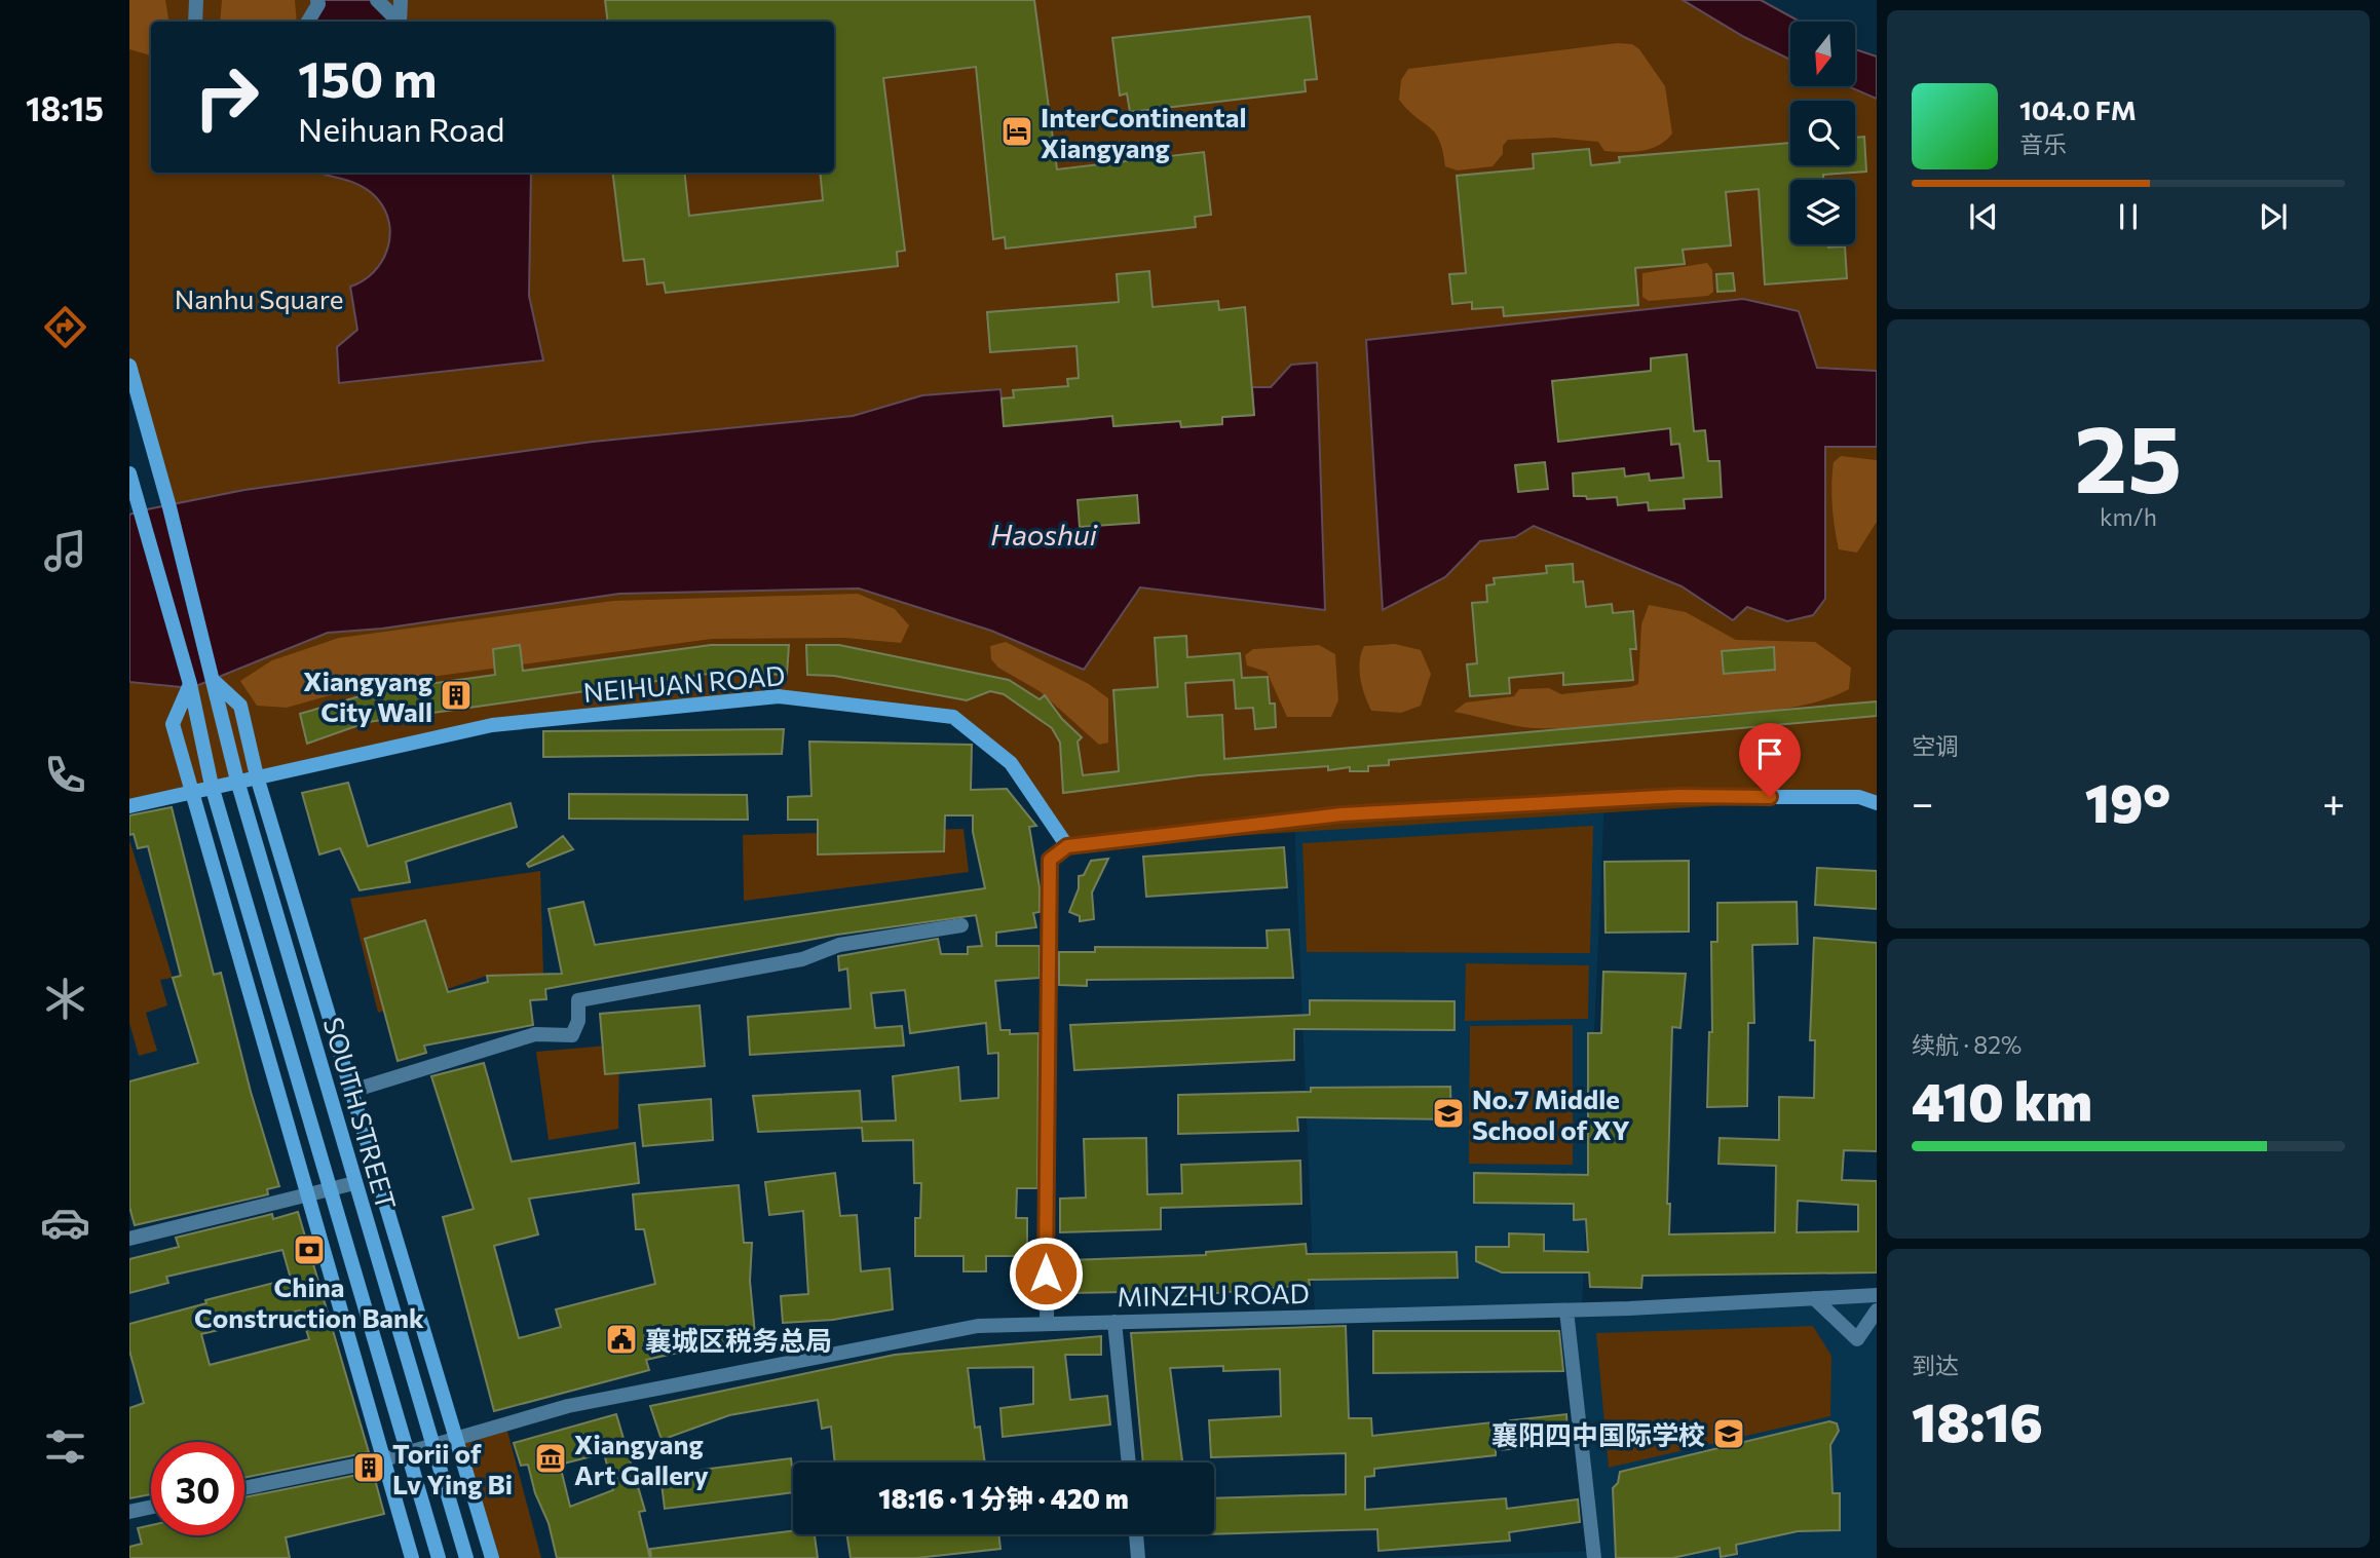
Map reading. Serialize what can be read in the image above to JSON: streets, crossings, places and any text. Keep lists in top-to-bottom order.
{
  "streets": {
    "street": ["NEIHUAN ROAD", "SOUTH STREET", "MINZHU ROAD"]
  },
  "crossings": [
    ["NEIHUAN ROAD", "SOUTH STREET"],
    ["SOUTH STREET", "MINZHU ROAD"]
  ],
  "water": ["Haoshui"],
  "parks": ["Nanhu Square"],
  "places": {
    "hotel": ["InterContinental Xiangyang"],
    "building": ["Xiangyang City Wall", "Torii of Lv Ying Bi"],
    "school or university": ["No.7 Middle School of XY", "襄阳四中国际学校"],
    "bank": ["China Construction Bank"],
    "public building": ["襄城区税务总局"],
    "museum": ["Xiangyang Art Gallery"]
  },
  "north": "bottom",
  "page": {
    "tabs": "18:15",
    "turn": ["150 m", "Neihuan Road"],
    "song": ["104.0 FM", "音乐"],
    "tile": [
      ["25", "km/h"],
      "空调",
      ["续航 · 82%", "410 km"],
      ["到达", "18:16"]
    ],
    "heat": ["−", "19°", "+"],
    "limit": "30",
    "trip": "18:16 · 1 分钟 · 420 m"
  }
}
